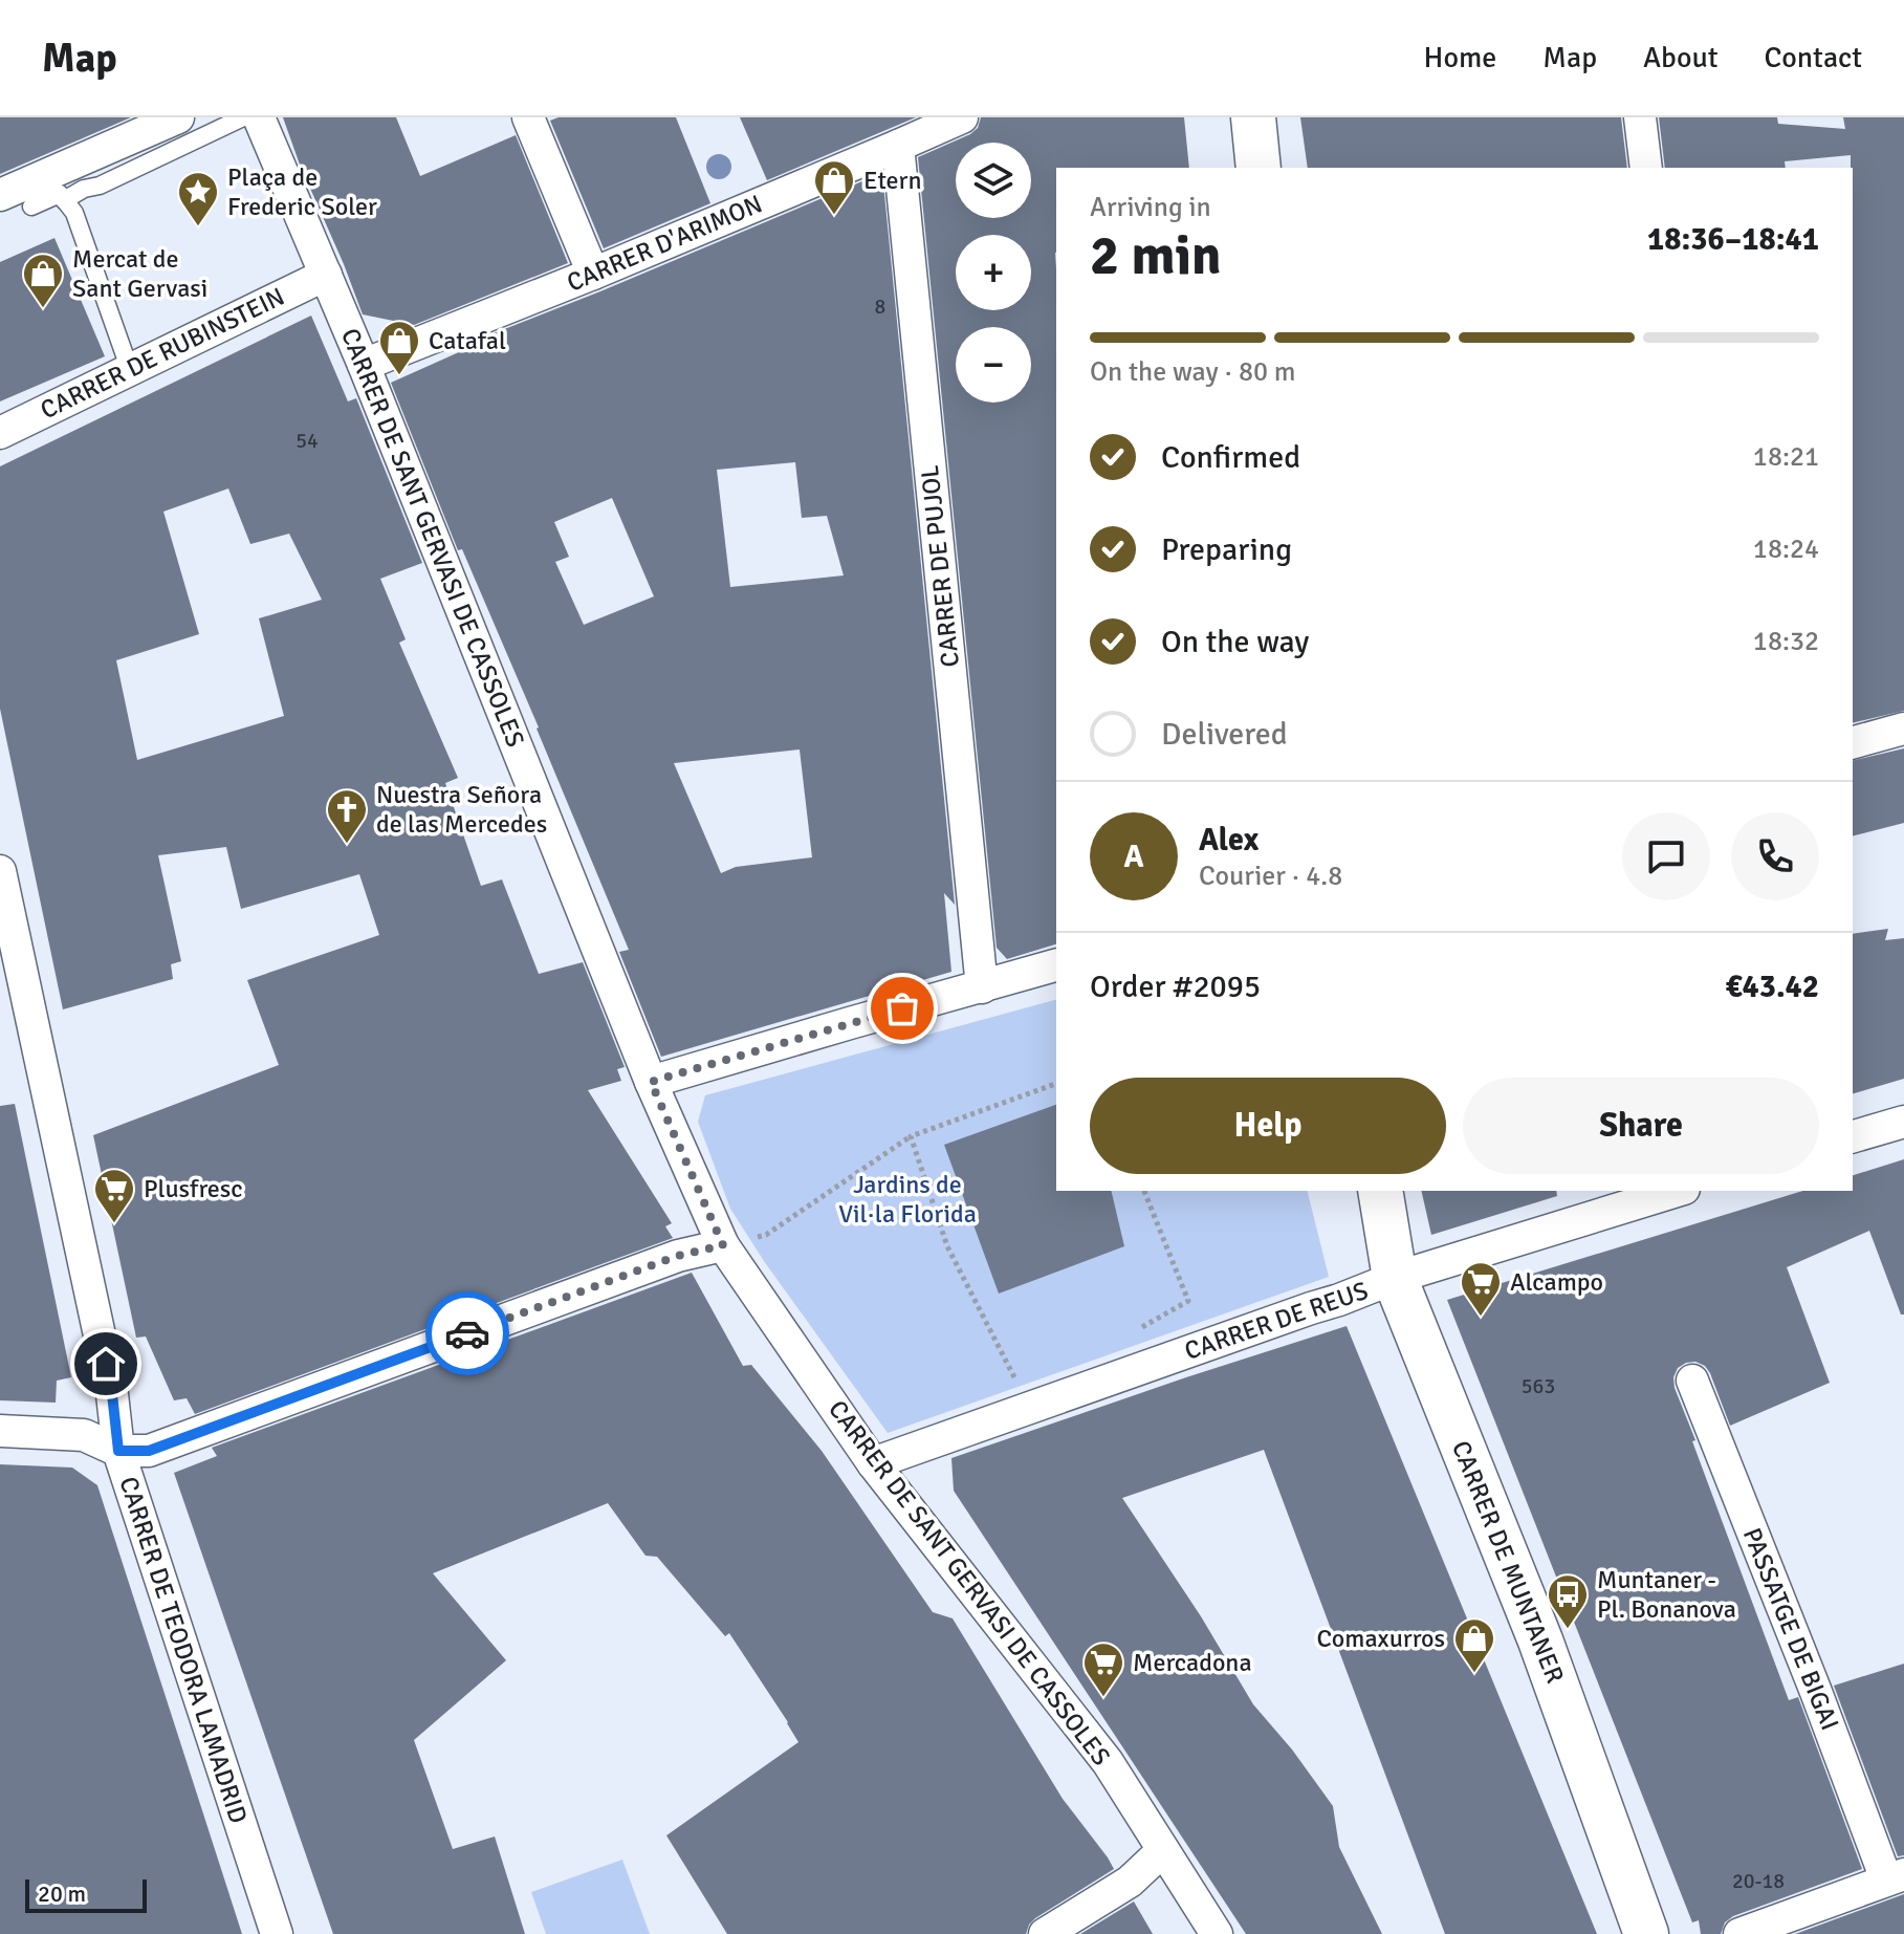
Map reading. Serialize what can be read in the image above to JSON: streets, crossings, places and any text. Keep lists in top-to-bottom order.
{
  "streets": {
    "street": [
      "CARRER D'ARIMON",
      "CARRER DE RUBINSTEIN",
      "CARRER DE SANT GERVASI DE CASSOLES",
      "CARRER DE PUJOL",
      "CARRER DE REUS",
      "CARRER DE MUNTANER",
      "PASSATGE DE BIGAI",
      "CARRER DE TEODORA LAMADRID"
    ]
  },
  "crossings": [
    ["CARRER D'ARIMON", "CARRER DE SANT GERVASI DE CASSOLES"],
    ["CARRER D'ARIMON", "CARRER DE PUJOL"],
    ["CARRER DE RUBINSTEIN", "CARRER DE SANT GERVASI DE CASSOLES"],
    ["CARRER DE SANT GERVASI DE CASSOLES", "CARRER DE REUS"],
    ["CARRER DE REUS", "CARRER DE MUNTANER"]
  ],
  "parks": ["Jardins de Vil·la Florida"],
  "places": {
    "shop": [
      "Etern",
      "Mercat de Sant Gervasi",
      "Catafal",
      "Comaxurros"
    ],
    "place": ["Plaça de Frederic Soler"],
    "church": ["Nuestra Señora de las Mercedes"],
    "supermarket": ["Plusfresc", "Alcampo", "Mercadona"],
    "bus stop": ["Muntaner - Pl. Bonanova"]
  },
  "house_numbers": [
    "8",
    "54",
    "563",
    "20-18"
  ],
  "scale_bar": "20 m",
  "page": {
    "header": "Map",
    "nav": [
      "Home",
      "Map",
      "About",
      "Contact"
    ],
    "map_buttons": ["+", "−"],
    "heading": ["2 min", "Arriving in", "18:36–18:41"],
    "panel": [
      "Alex",
      "Courier · 4.8",
      "Order #2095",
      "€43.42"
    ],
    "bar": "On the way · 80 m",
    "list": [
      ["Confirmed", "18:21"],
      ["Preparing", "18:24"],
      ["On the way", "18:32"],
      "Delivered"
    ],
    "round": "A",
    "buttons": ["Help", "Share"],
    "scale": "20 m"
  }
}
